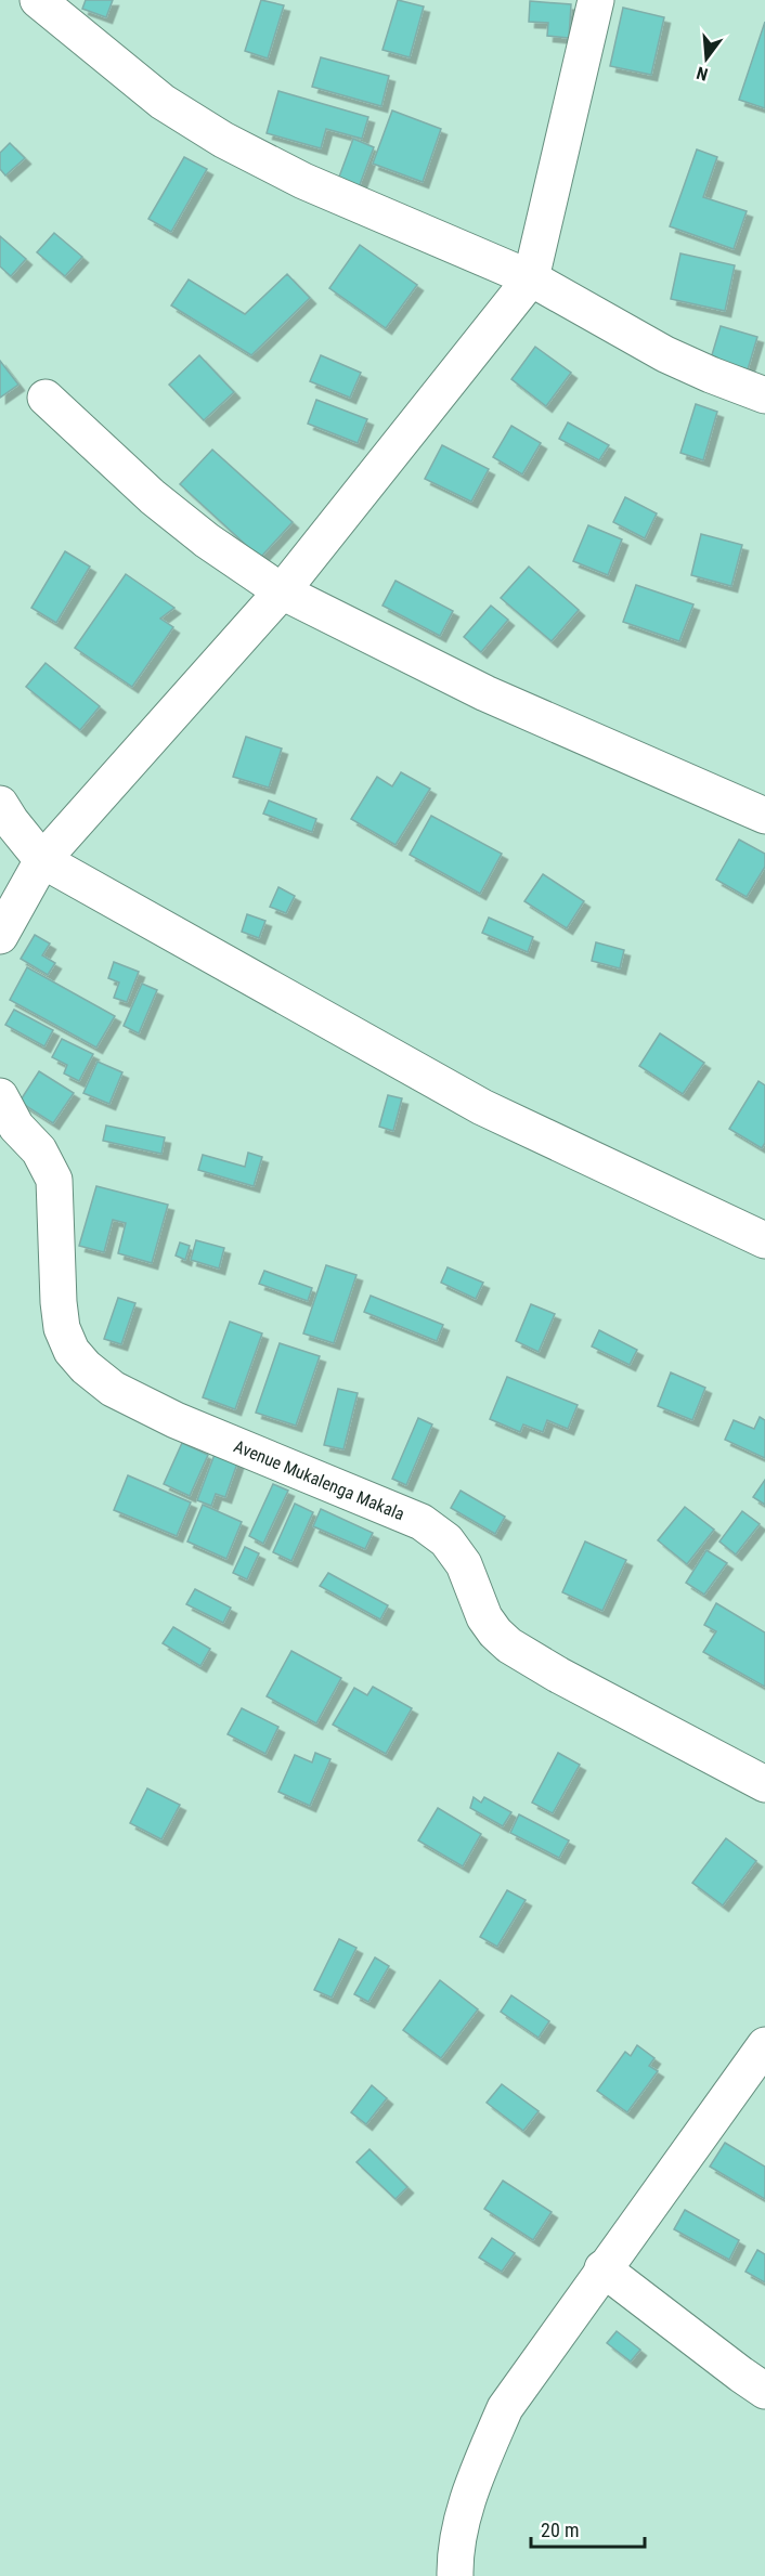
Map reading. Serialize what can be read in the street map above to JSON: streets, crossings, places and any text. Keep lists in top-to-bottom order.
{
  "streets": {
    "street": ["Avenue Mukalenga Makala"]
  },
  "scale_bar": "20 m",
  "north": "bottom"
}
